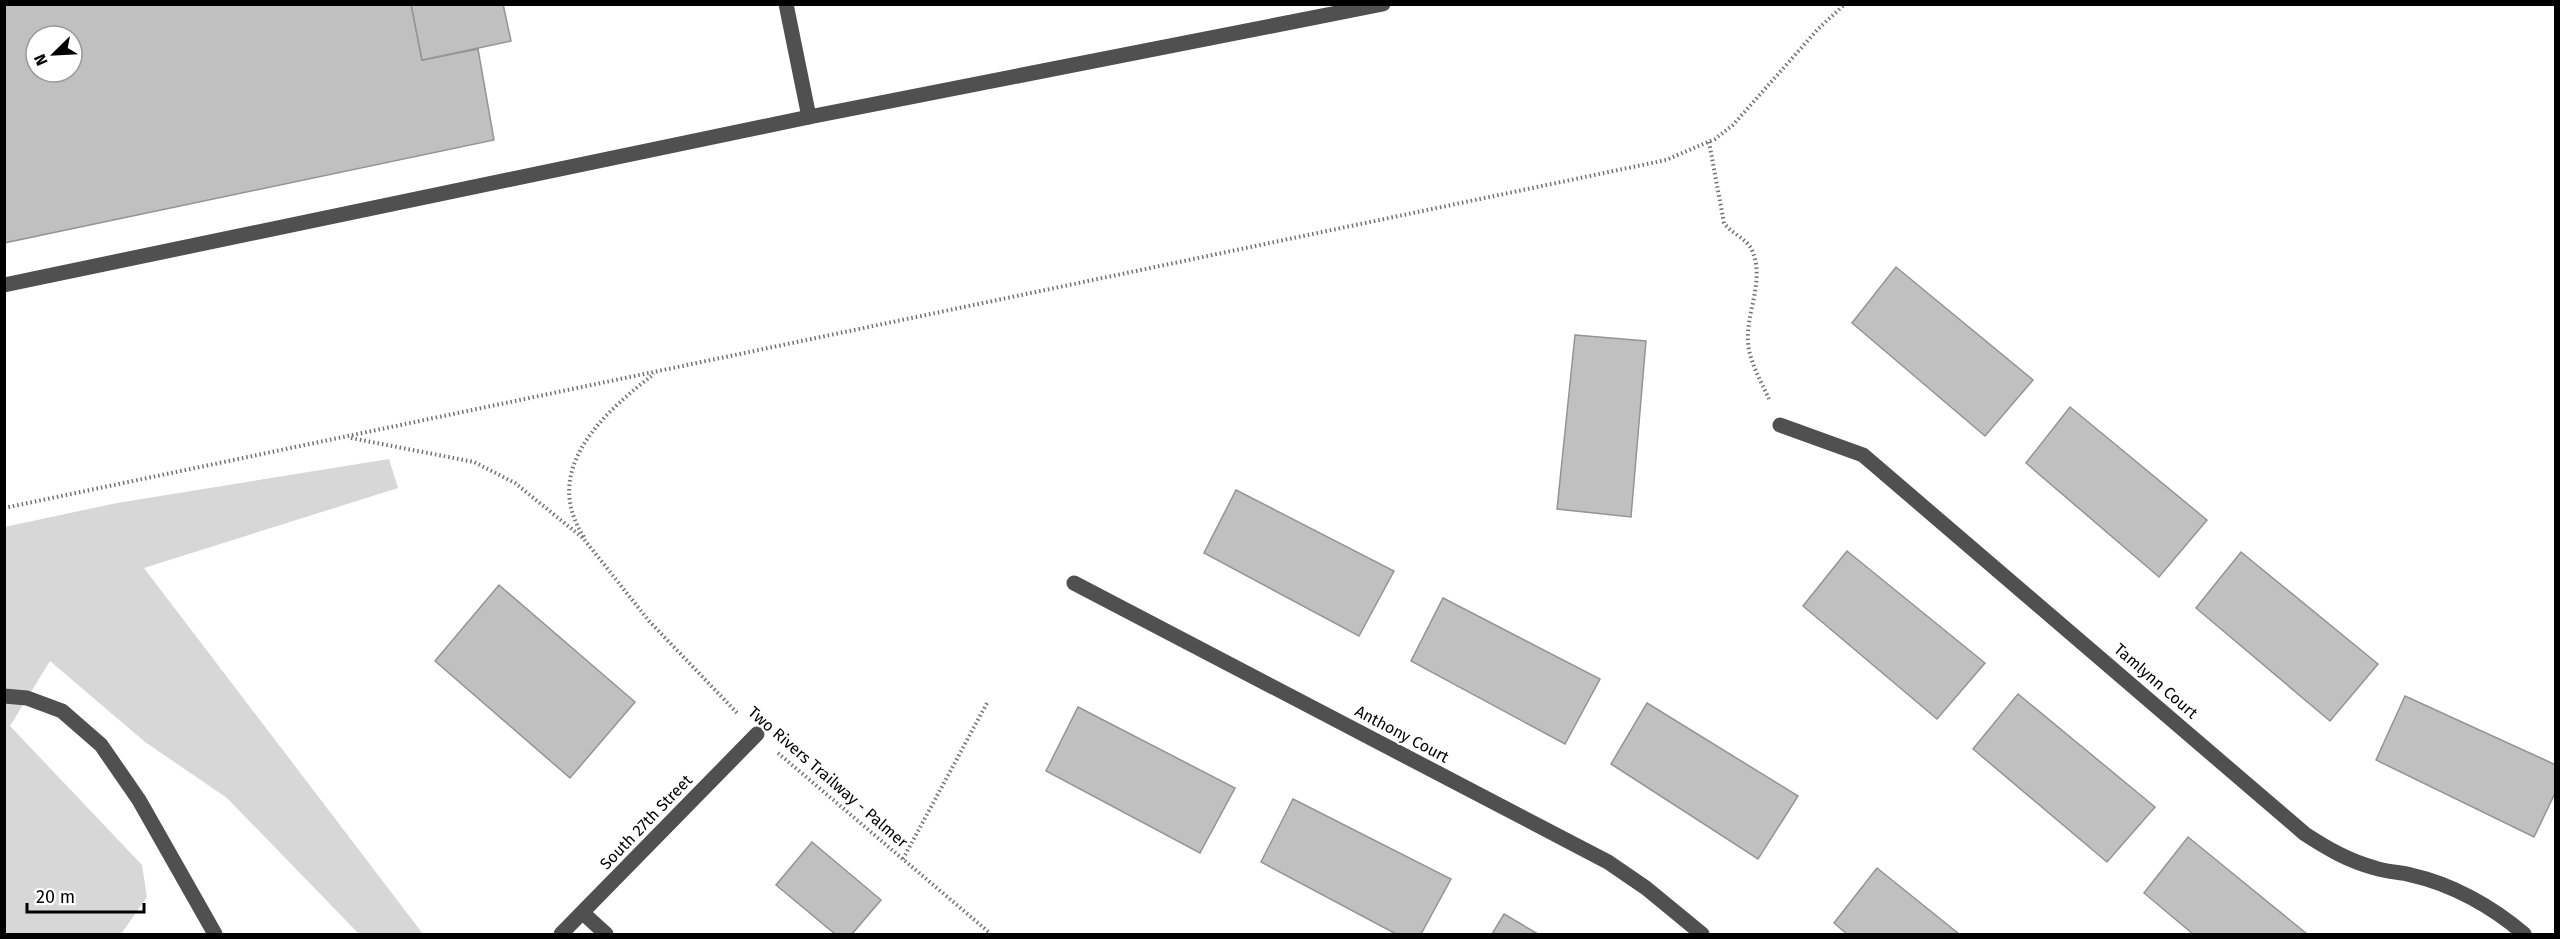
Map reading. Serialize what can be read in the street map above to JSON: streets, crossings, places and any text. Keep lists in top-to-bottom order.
{
  "streets": {
    "street": ["Tamlynn Court", "Anthony Court", "South 27th Street"],
    "path": ["Two Rivers Trailway - Palmer"]
  },
  "crossings": [
    ["Two Rivers Trailway - Palmer", "South 27th Street"]
  ],
  "scale_bar": "20 m",
  "north": "bottom left"
}
